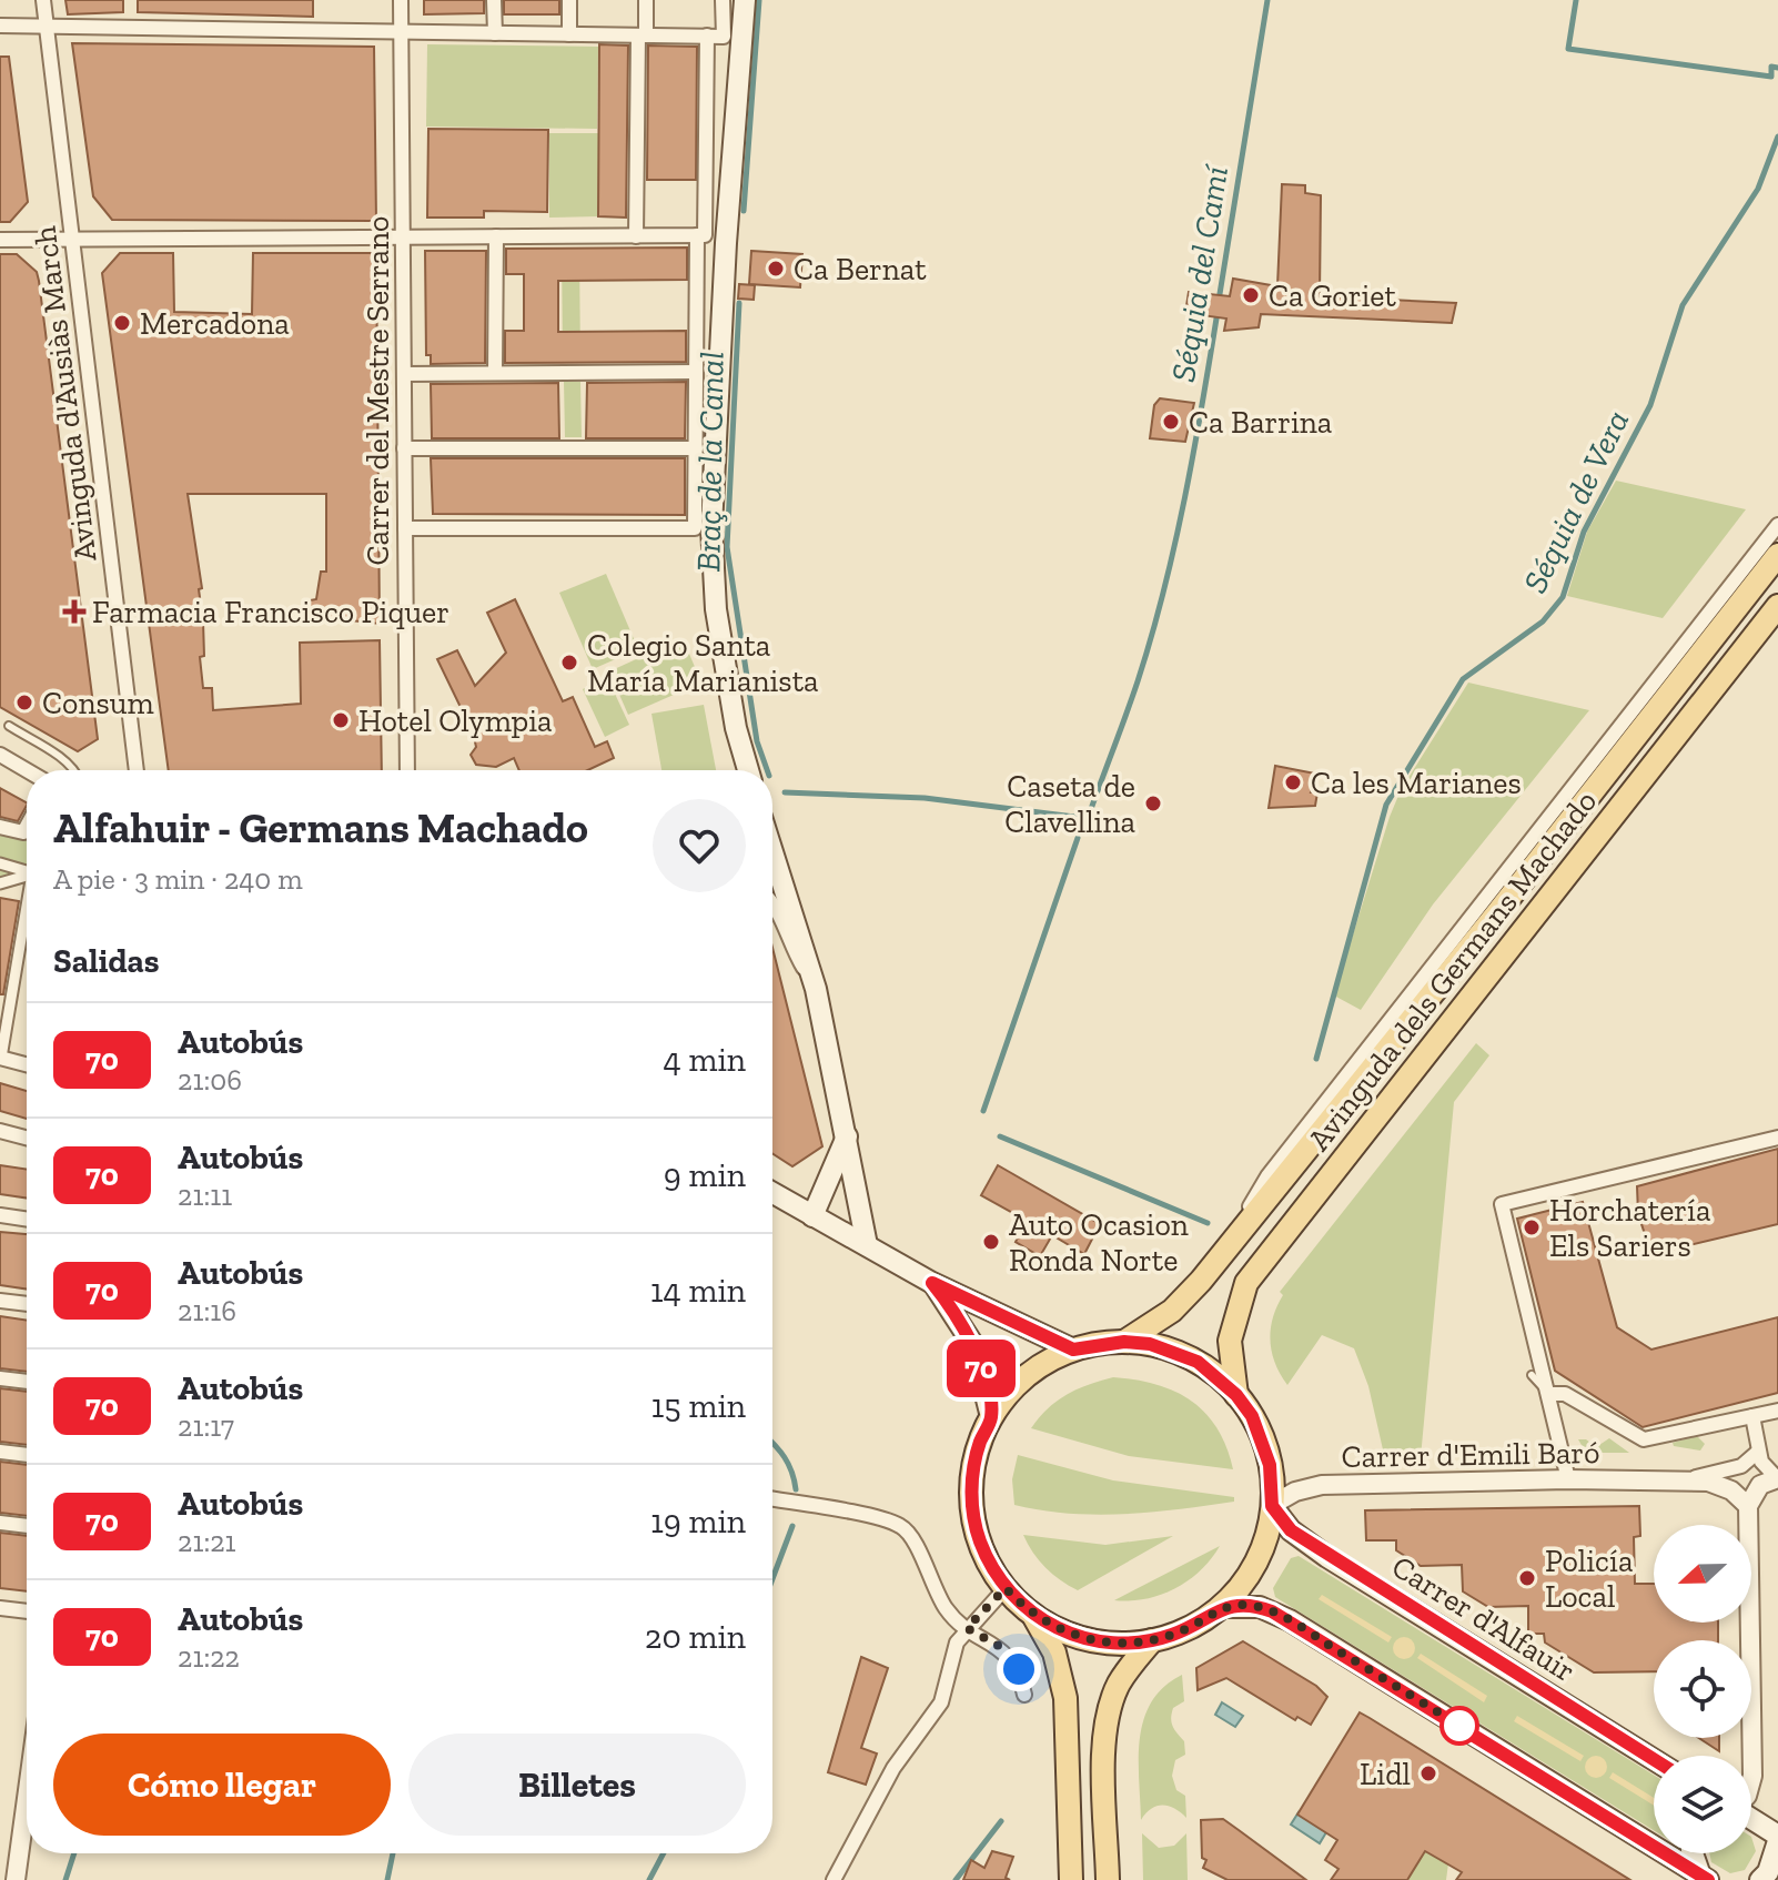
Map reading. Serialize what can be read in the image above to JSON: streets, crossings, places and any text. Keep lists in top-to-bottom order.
{
  "streets": {
    "main road": ["Avinguda dels Germans Machado", "Carrer d'Alfauir"],
    "street": ["Carrer del Mestre Serrano", "Avinguda d'Ausiàs March", "Carrer d'Emili Baró"]
  },
  "crossings": [
    ["Avinguda dels Germans Machado", "Carrer d'Emili Baró"],
    ["Avinguda dels Germans Machado", "Carrer d'Alfauir"],
    ["Carrer d'Emili Baró", "Carrer d'Alfauir"]
  ],
  "water": ["Séquia del Camí", "Braç de la Canal", "Séquia de Vera"],
  "places": {
    "other": [
      "Ca Bernat",
      "Ca Goriet",
      "Mercadona",
      "Ca Barrina",
      "Colegio Santa María Marianista",
      "Consum",
      "Hotel Olympia",
      "Ca les Marianes",
      "Caseta de Clavellina",
      "Horchatería Els Sariers",
      "Auto Ocasion Ronda Norte",
      "Policía Local",
      "Lidl"
    ],
    "health": ["Farmacia Francisco Piquer"]
  },
  "lines": ["bus line 70"],
  "north": "left",
  "page": {
    "on_map": "70",
    "heading": [
      ["Alfahuir - Germans Machado", "A pie · 3 min · 240 m"],
      "Salidas"
    ],
    "list": [
      {
        "mark": "70",
        "name": "Autobús",
        "note": "21:06",
        "value": "4 min"
      },
      {
        "mark": "70",
        "name": "Autobús",
        "note": "21:11",
        "value": "9 min"
      },
      {
        "mark": "70",
        "name": "Autobús",
        "note": "21:16",
        "value": "14 min"
      },
      {
        "mark": "70",
        "name": "Autobús",
        "note": "21:17",
        "value": "15 min"
      },
      {
        "mark": "70",
        "name": "Autobús",
        "note": "21:21",
        "value": "19 min"
      },
      {
        "mark": "70",
        "name": "Autobús",
        "note": "21:22",
        "value": "20 min"
      }
    ],
    "buttons": ["Cómo llegar", "Billetes"]
  }
}
